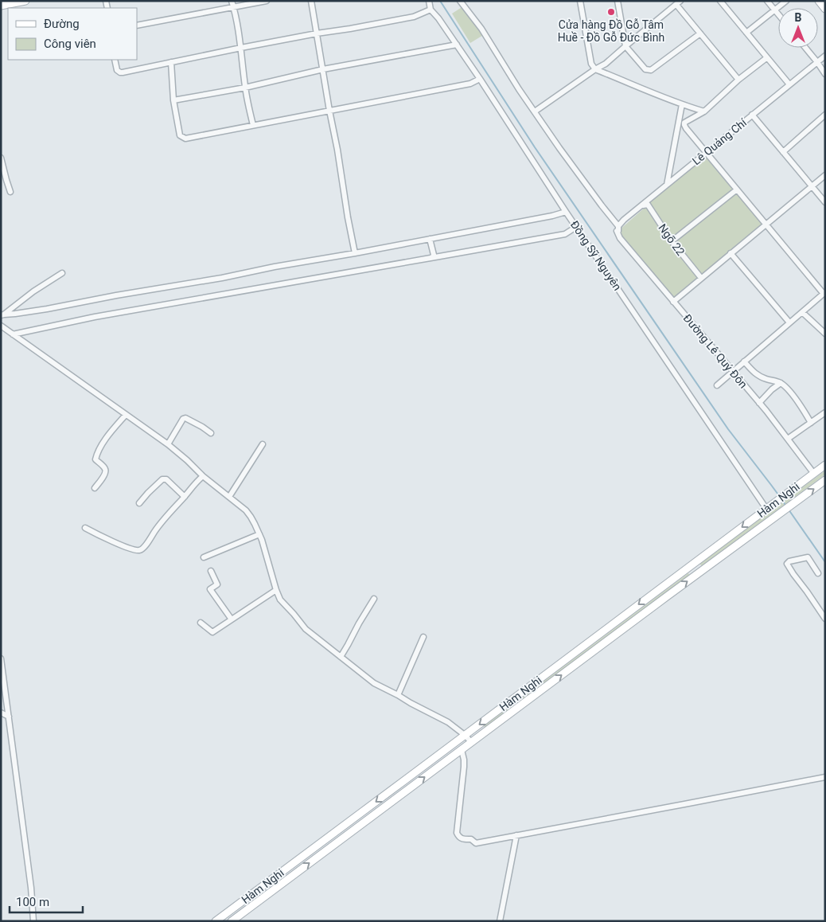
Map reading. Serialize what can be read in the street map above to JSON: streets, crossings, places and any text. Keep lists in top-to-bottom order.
{
  "streets": {
    "main road": ["Hàm Nghi"],
    "street": [
      "Lê Quảng Chí",
      "Ngõ 22",
      "Đồng Sỹ Nguyên",
      "Đường Lê Quý Đôn"
    ]
  },
  "crossings": [
    ["Lê Quảng Chí", "Ngõ 22"],
    ["Lê Quảng Chí", "Đường Lê Quý Đôn"],
    ["Đồng Sỹ Nguyên", "Hàm Nghi"],
    ["Đường Lê Quý Đôn", "Hàm Nghi"]
  ],
  "places": ["Cửa hàng Đồ Gỗ Tâm Huề - Đồ Gỗ Đức Bình"],
  "legend": ["Đường", "Công viên"],
  "scale_bar": "100 m",
  "north": "top"
}
